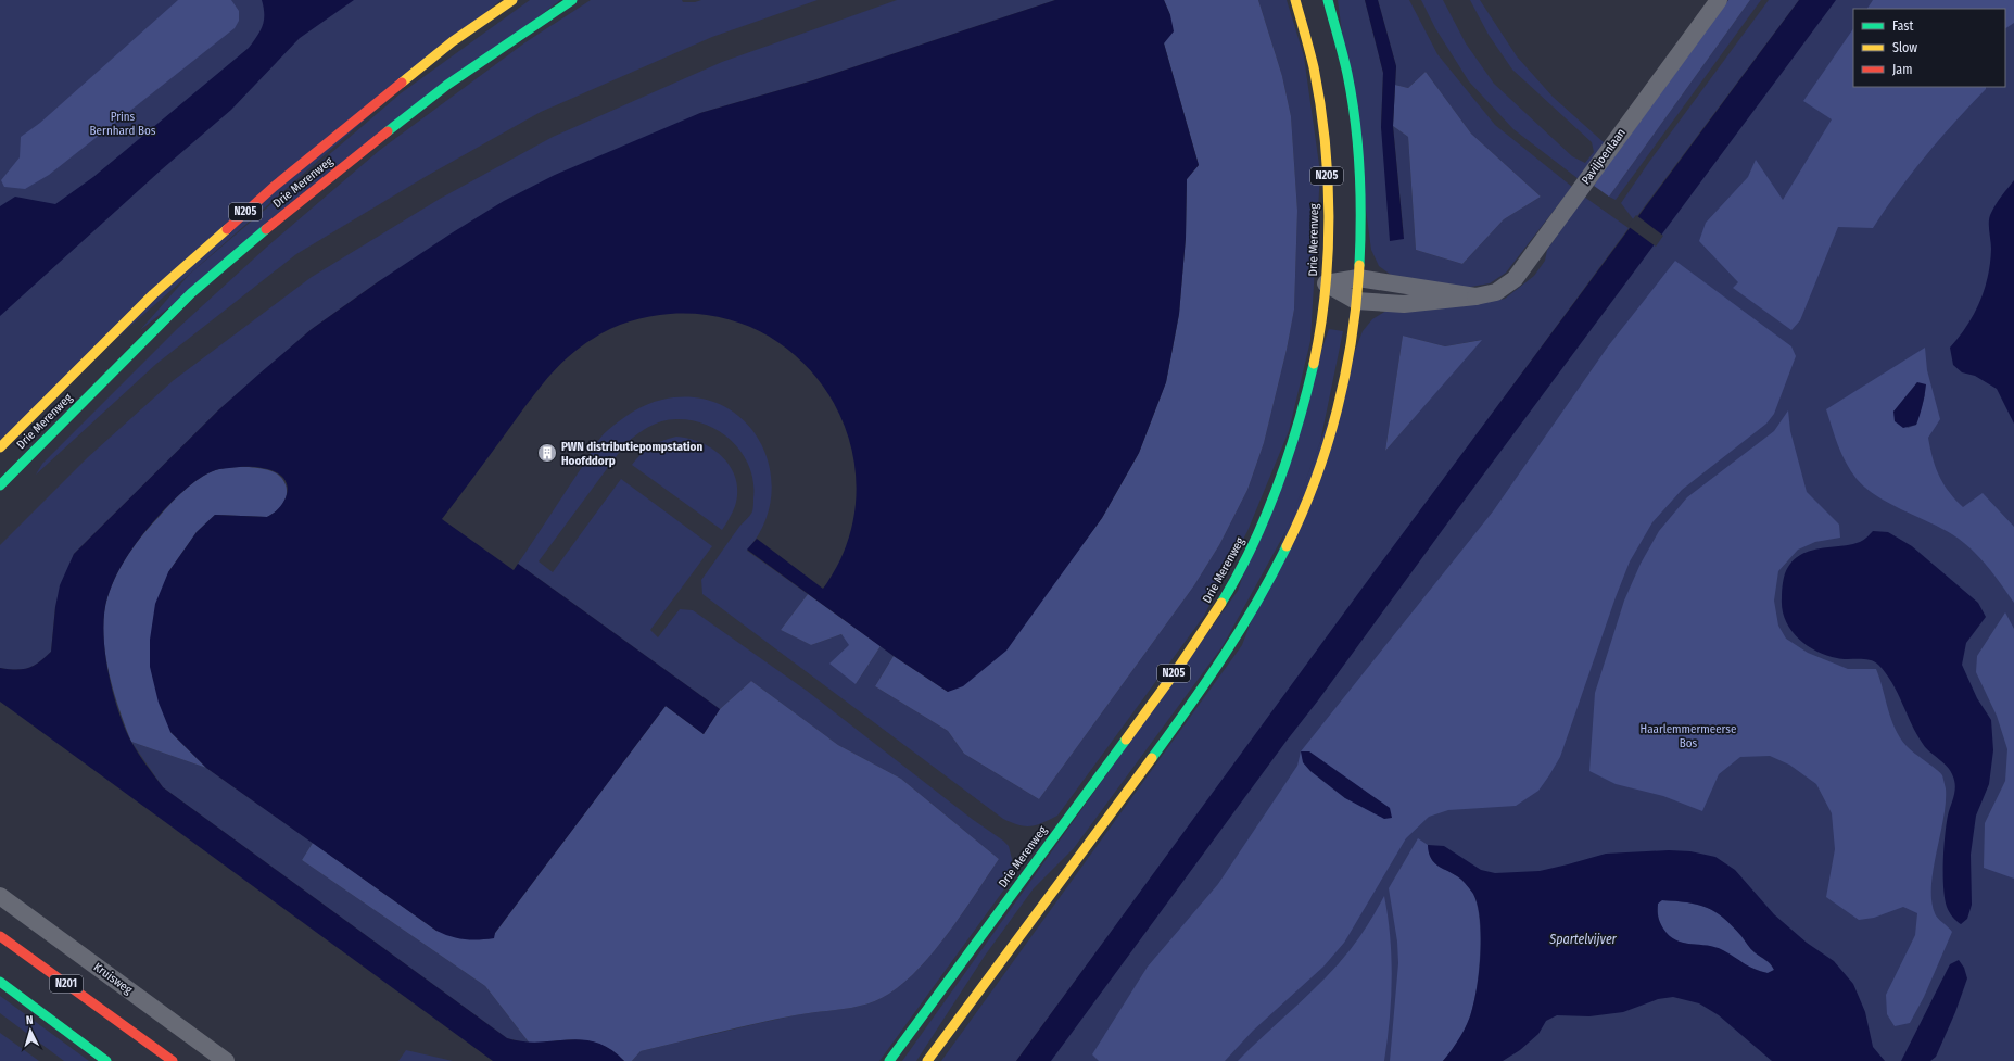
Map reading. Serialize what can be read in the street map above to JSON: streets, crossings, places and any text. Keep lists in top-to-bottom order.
{
  "streets": {
    "main road": ["N205", "Drie Merenweg", "N201"],
    "street": ["Paviljoenlaan", "Kruisweg"]
  },
  "crossings": [
    ["Paviljoenlaan", "N205"],
    ["Paviljoenlaan", "Drie Merenweg"]
  ],
  "water": ["Spartelvijver"],
  "parks": ["Prins Bernhard Bos", "Haarlemmermeerse Bos"],
  "places": {
    "building": ["PWN distributiepompstation Hoofddorp"]
  },
  "legend": ["Fast", "Slow", "Jam"],
  "north": "top"
}
